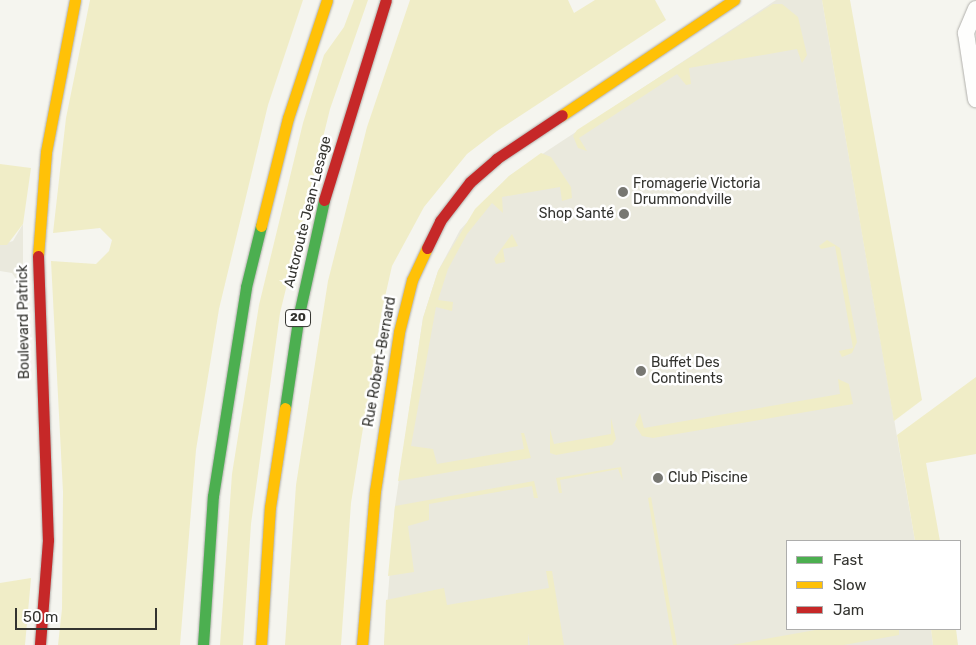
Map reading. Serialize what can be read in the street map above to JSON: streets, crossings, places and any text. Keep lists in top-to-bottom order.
{
  "streets": {
    "main road": [
      "Autoroute Jean-Lesage",
      "20",
      "Boulevard Patrick",
      "Rue Robert-Bernard"
    ]
  },
  "places": [
    "Fromagerie Victoria Drummondville",
    "Shop Santé",
    "Buffet Des Continents",
    "Club Piscine"
  ],
  "legend": ["Fast", "Slow", "Jam"],
  "scale_bar": "50 m"
}
